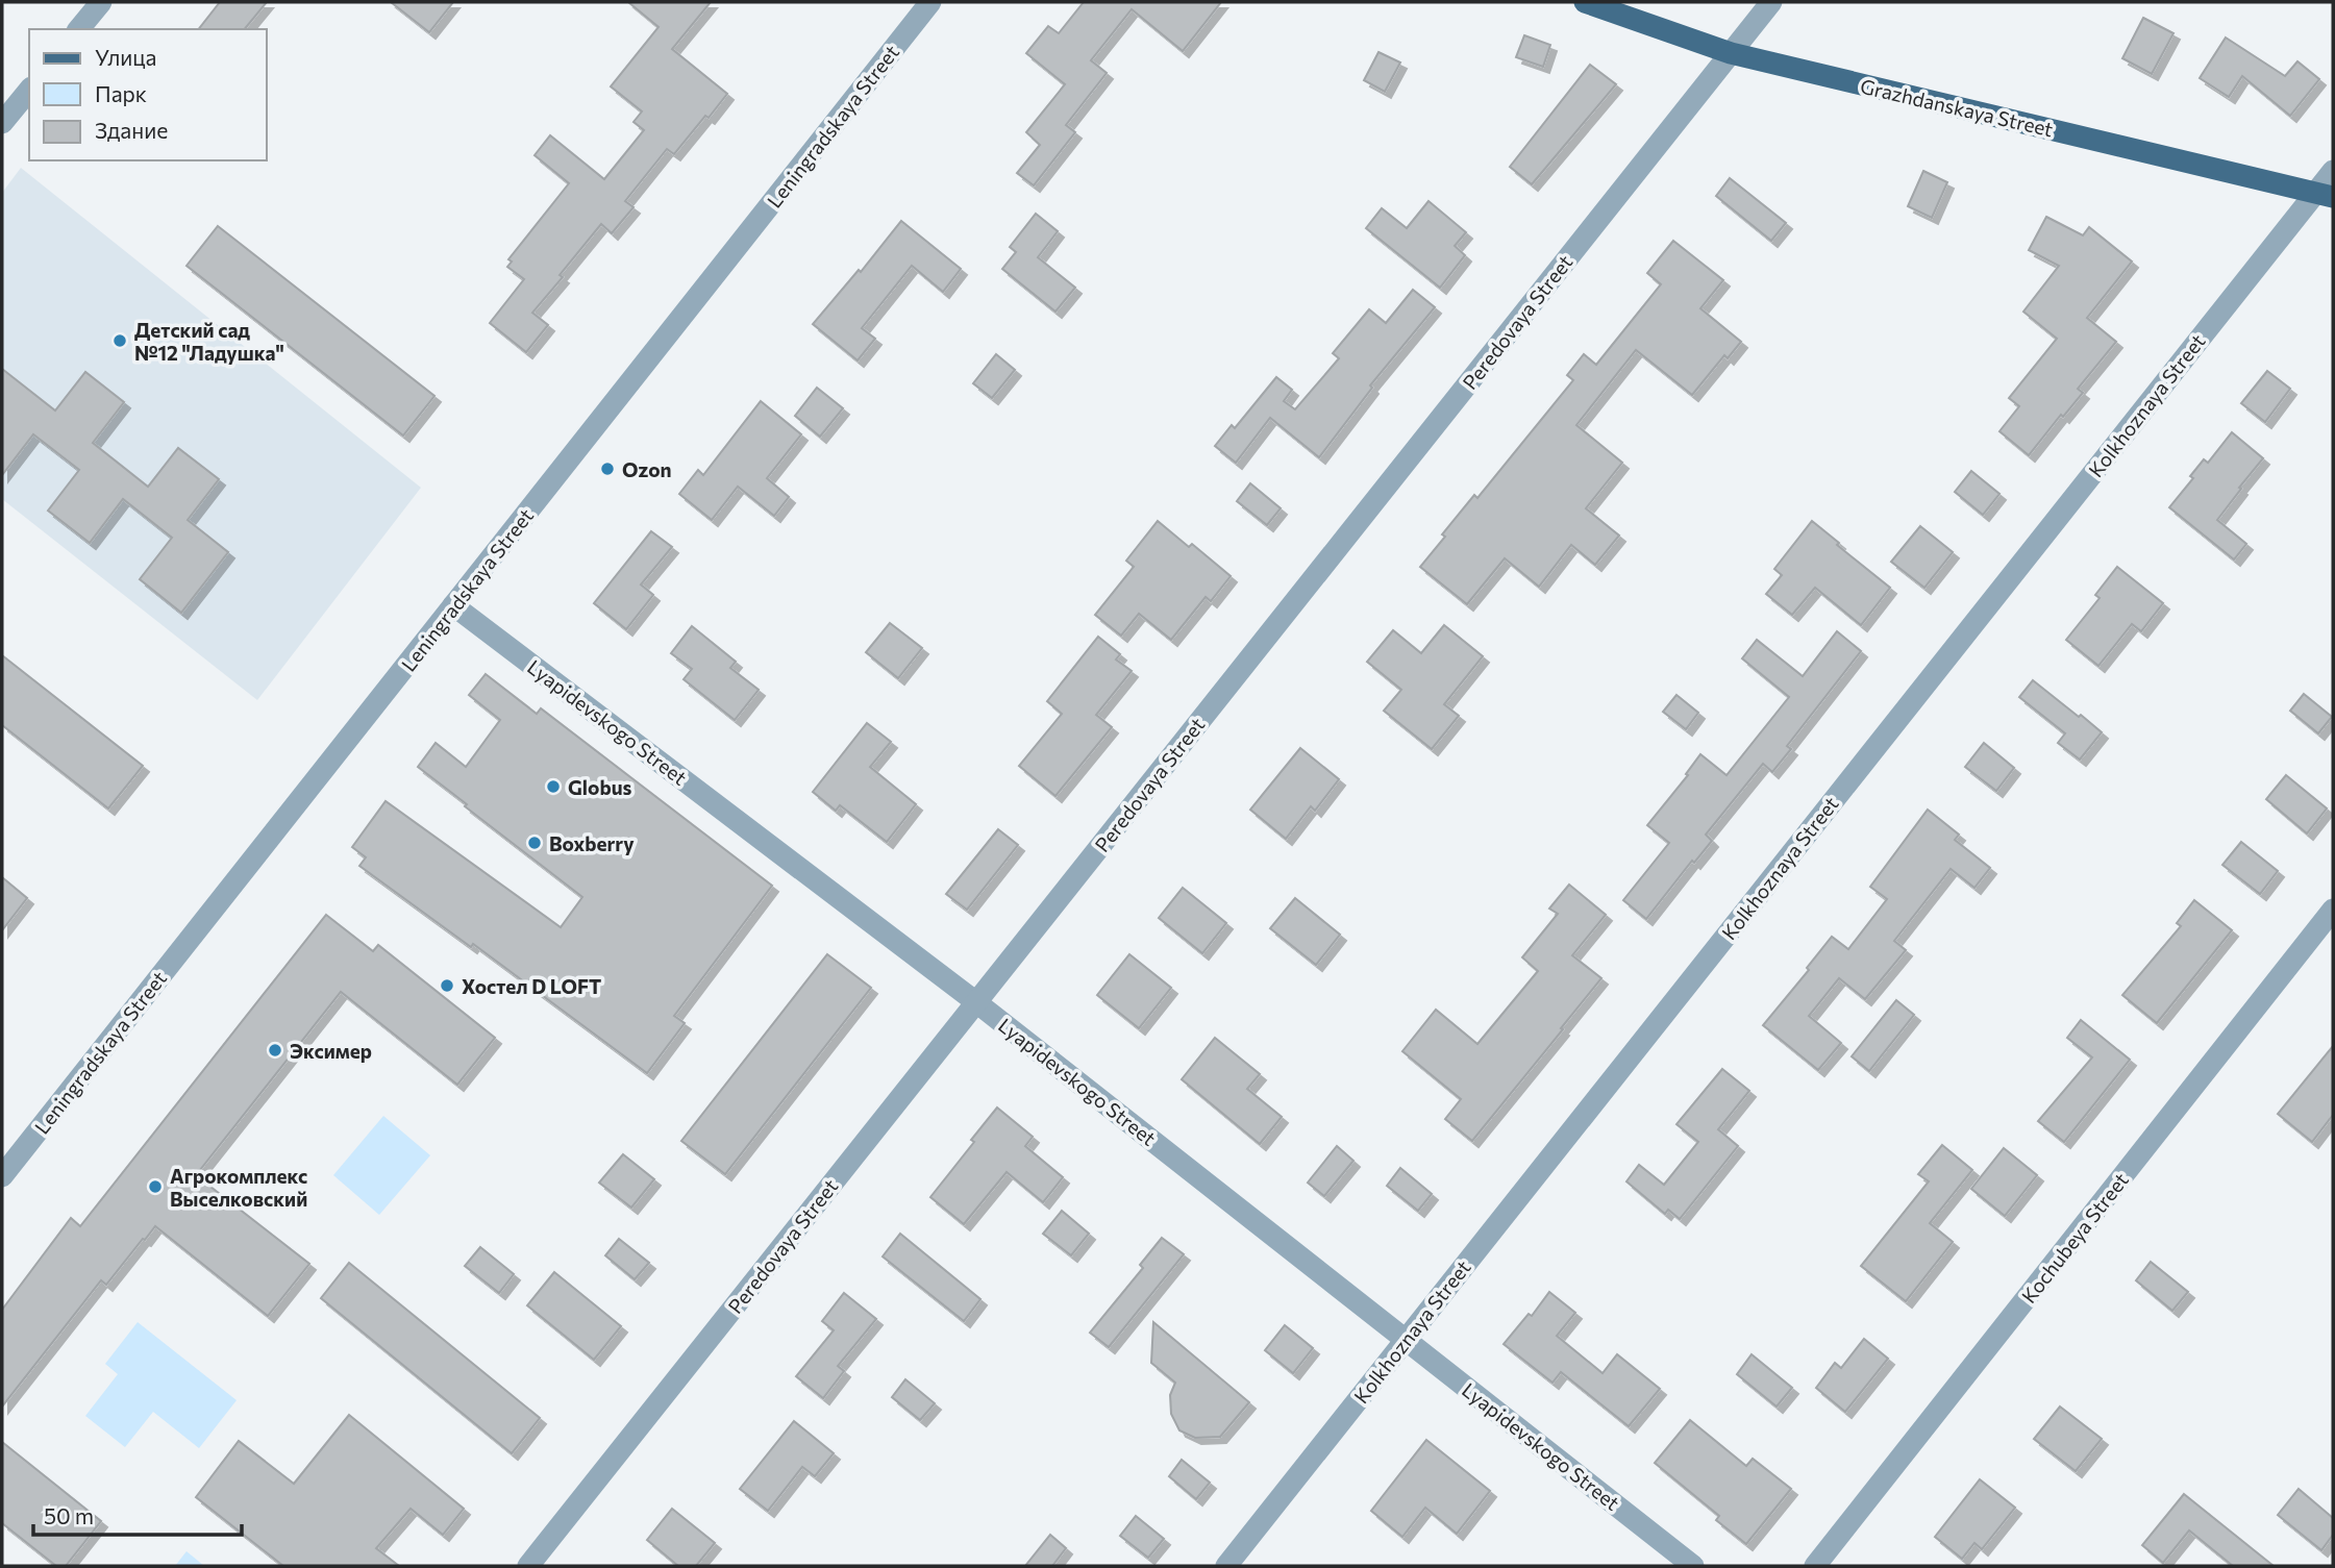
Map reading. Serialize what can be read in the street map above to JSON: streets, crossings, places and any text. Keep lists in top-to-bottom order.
{
  "streets": {
    "main road": ["Grazhdanskaya Street"],
    "street": [
      "Leningradskaya Street",
      "Peredovaya Street",
      "Kolkhoznaya Street",
      "Lyapidevskogo Street",
      "Kochubeya Street"
    ]
  },
  "crossings": [
    ["Grazhdanskaya Street", "Peredovaya Street"],
    ["Grazhdanskaya Street", "Kolkhoznaya Street"],
    ["Leningradskaya Street", "Lyapidevskogo Street"],
    ["Peredovaya Street", "Lyapidevskogo Street"],
    ["Kolkhoznaya Street", "Lyapidevskogo Street"]
  ],
  "places": [
    "Детский сад №12 \"Ладушка\"",
    "Ozon",
    "Globus",
    "Boxberry",
    "Хостел D LOFT",
    "Эксимер",
    "Агрокомплекс Выселковский"
  ],
  "legend": ["Улица", "Парк", "Здание"],
  "scale_bar": "50 m"
}
